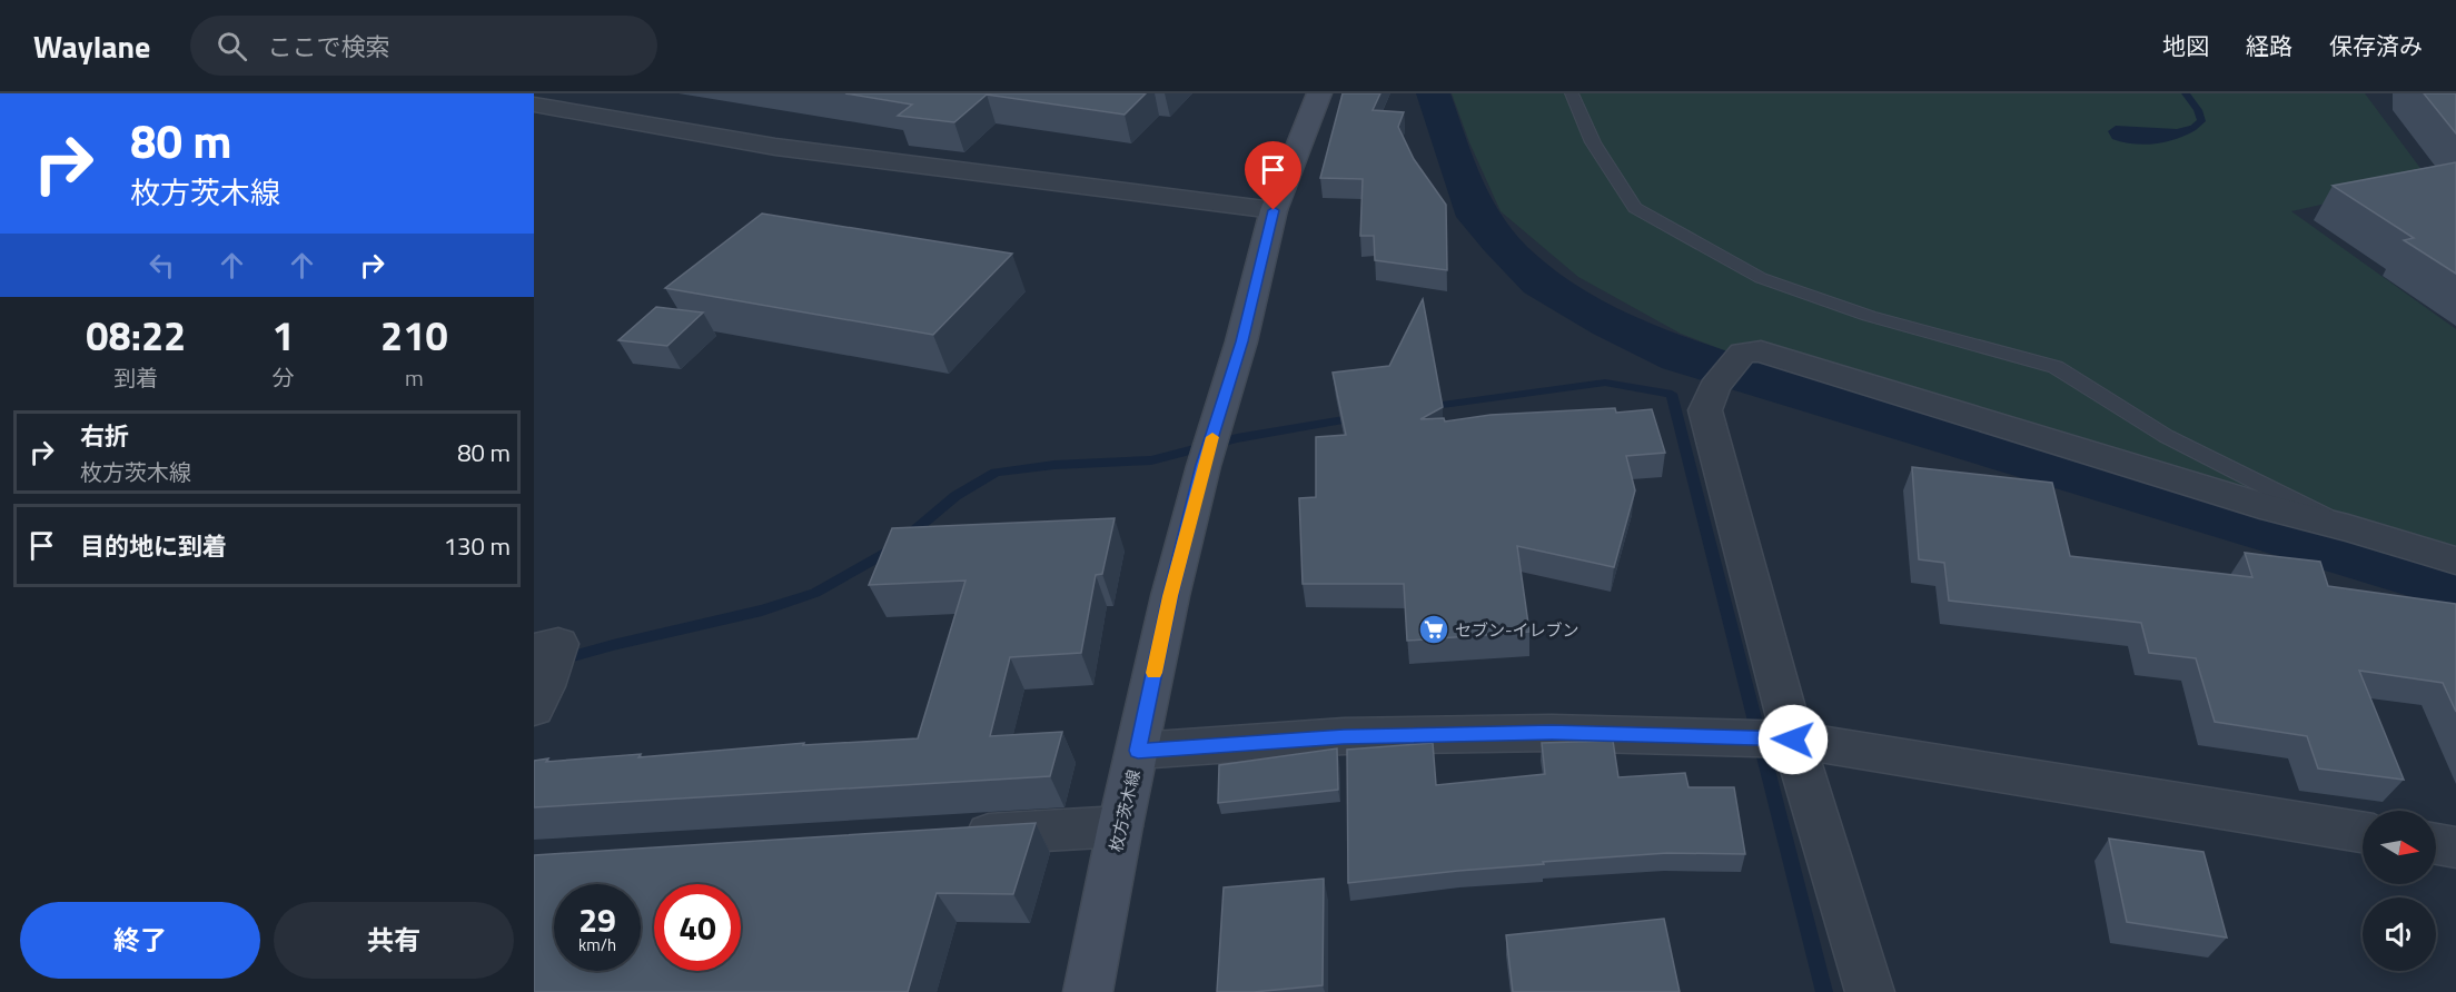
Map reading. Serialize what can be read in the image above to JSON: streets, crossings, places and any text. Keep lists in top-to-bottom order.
{
  "streets": {
    "main road": ["枚方茨木線"]
  },
  "places": {
    "supermarket": ["セブン-イレブン"]
  },
  "north": "right",
  "page": {
    "header": "Waylane",
    "search": "ここで検索",
    "nav": ["地図", "経路", "保存済み"],
    "turn": ["80 m", "枚方茨木線"],
    "eta": [
      "08:22",
      "到着",
      "1",
      "分",
      "210",
      "m"
    ],
    "list": [
      {
        "name": "右折",
        "note": "枚方茨木線",
        "value": "80 m"
      },
      {
        "name": "目的地に到着",
        "value": "130 m"
      }
    ],
    "speed": "29 km/h",
    "limit": "40",
    "buttons": ["終了", "共有"]
  }
}
